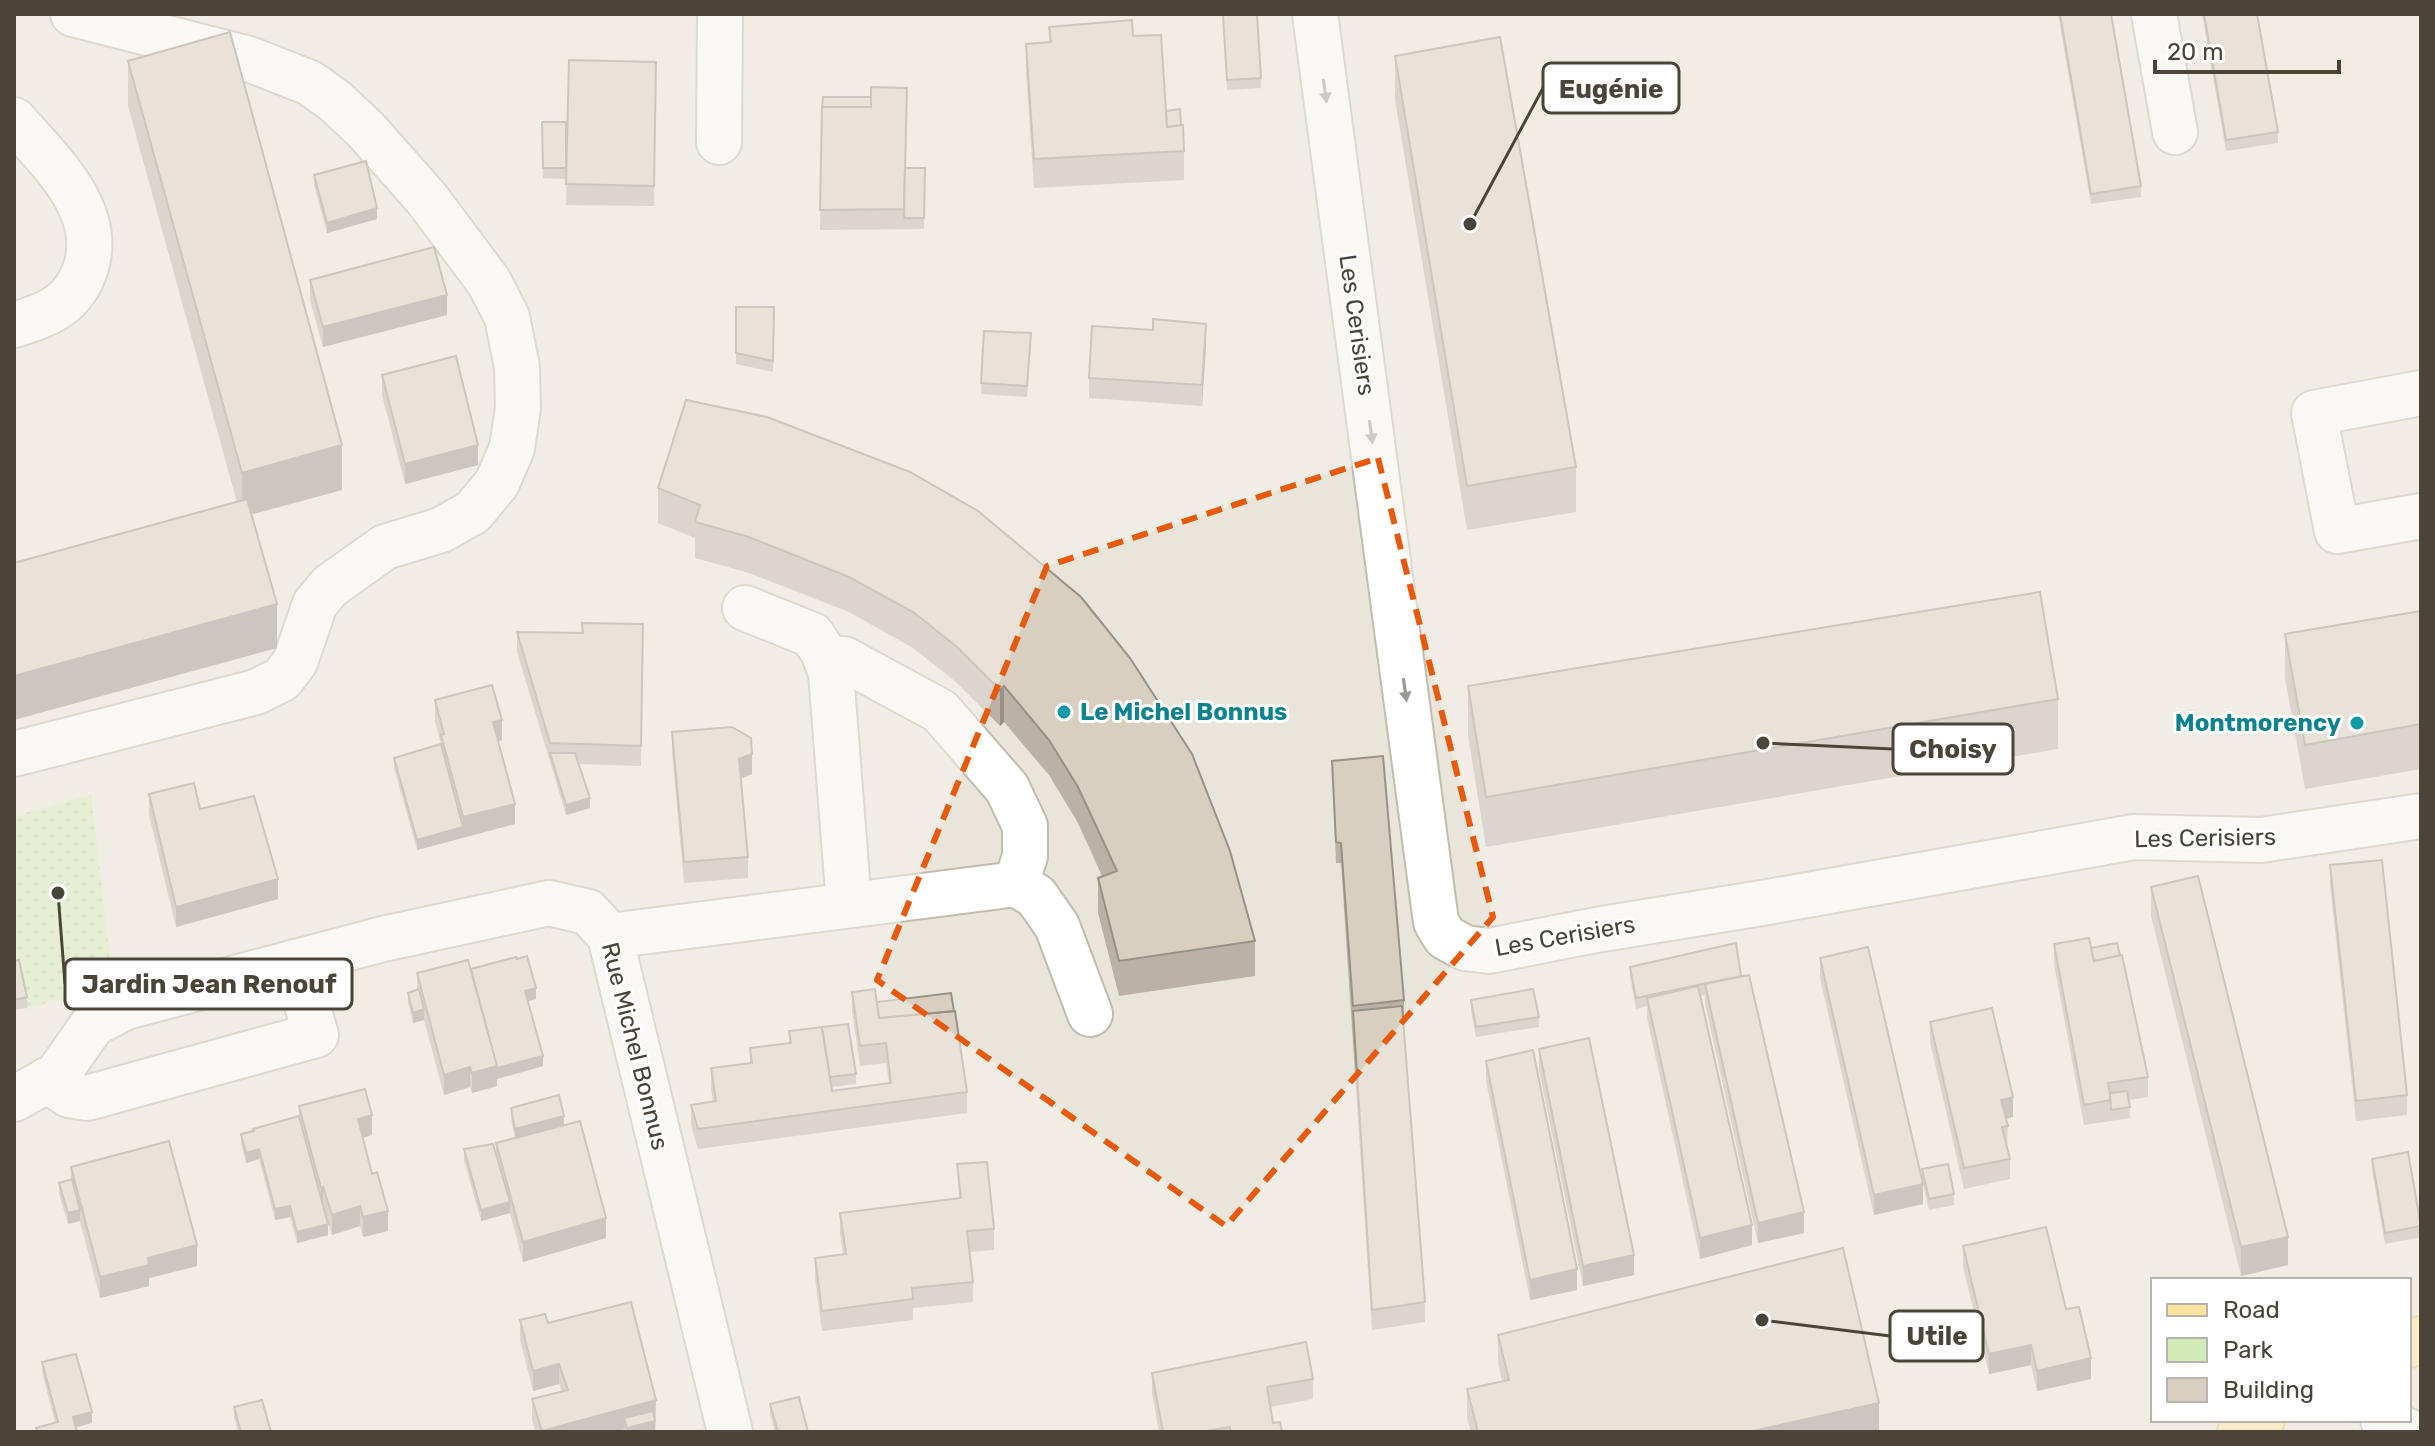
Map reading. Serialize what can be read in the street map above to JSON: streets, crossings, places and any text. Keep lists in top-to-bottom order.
{
  "streets": {
    "street": ["Les Cerisiers", "Rue Michel Bonnus"]
  },
  "places": [
    "Eugénie",
    "Le Michel Bonnus",
    "Montmorency",
    "Choisy",
    "Jardin Jean Renouf",
    "Utile"
  ],
  "legend": ["Road", "Park", "Building"],
  "scale_bar": "20 m"
}
